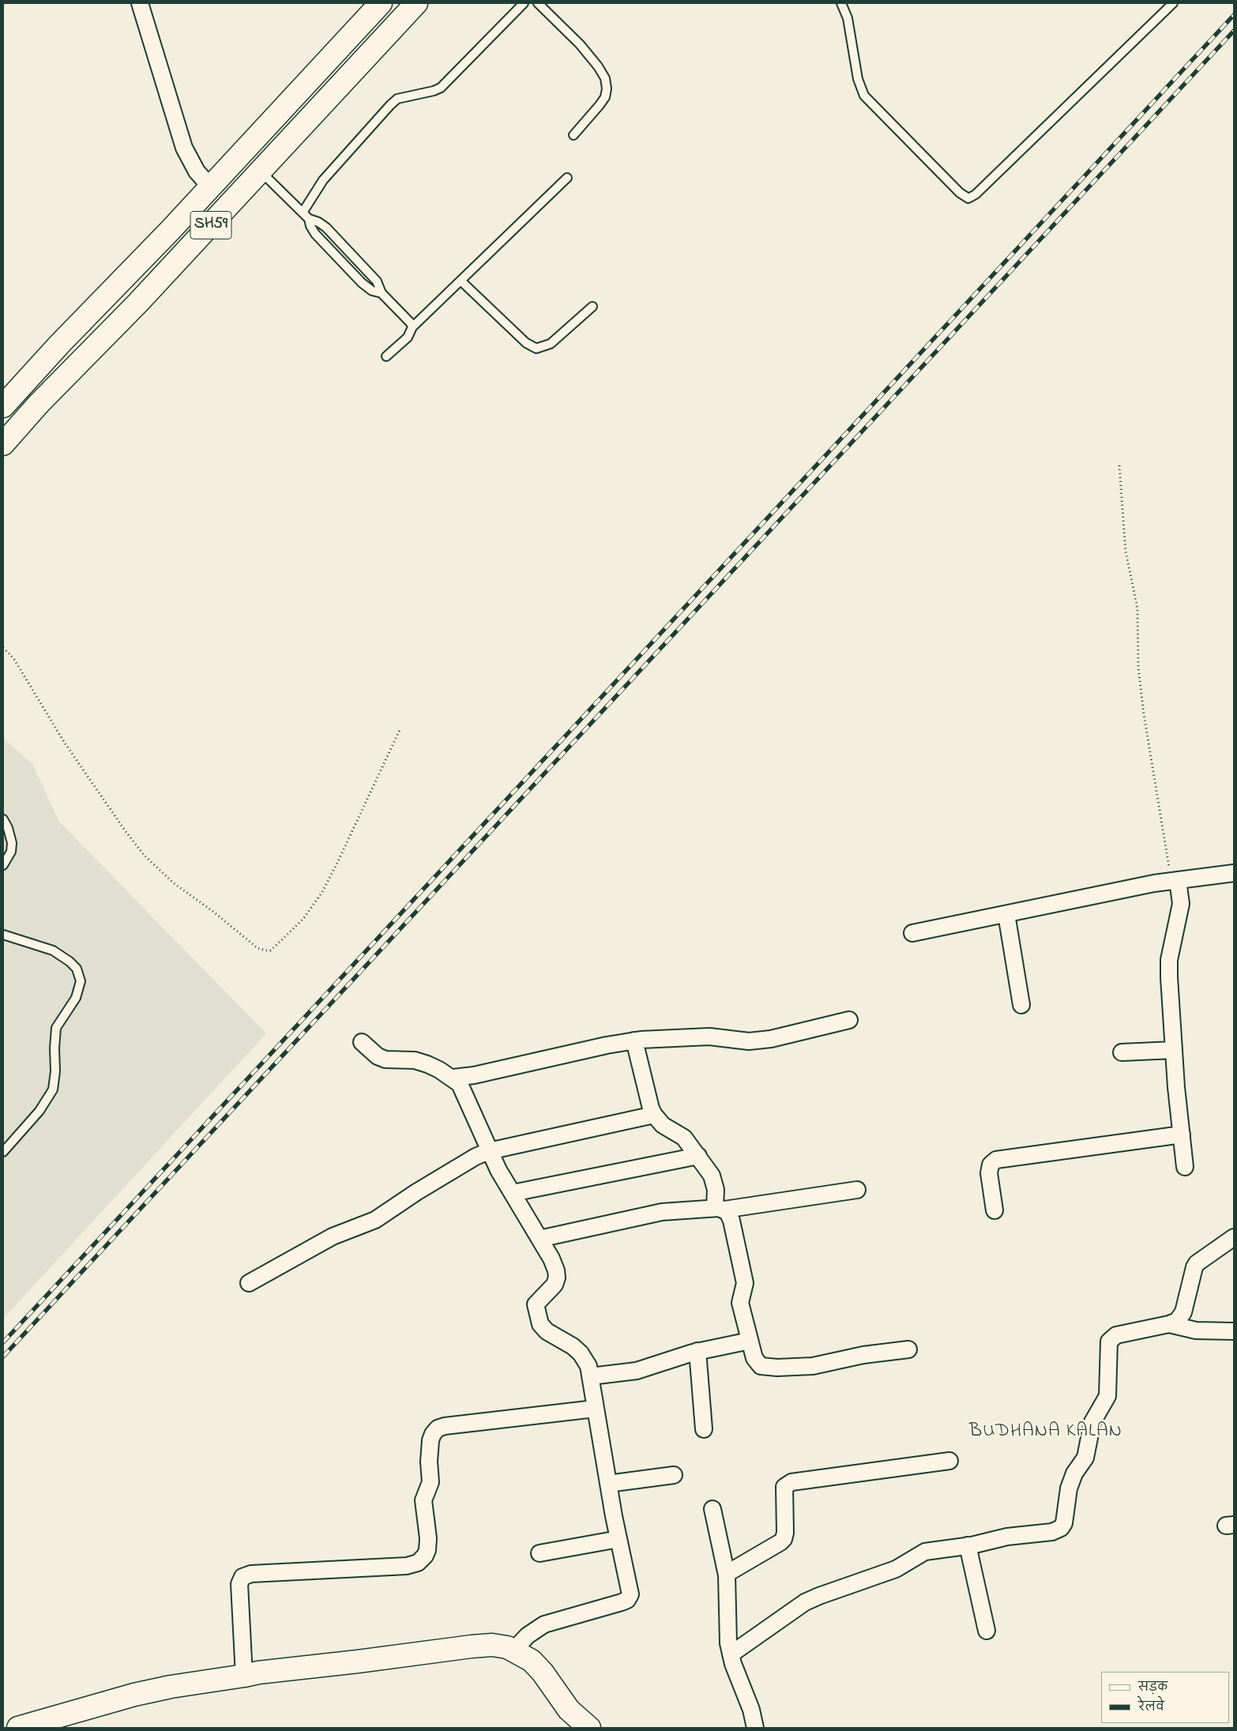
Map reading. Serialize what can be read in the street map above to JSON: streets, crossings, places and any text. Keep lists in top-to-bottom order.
{
  "streets": {
    "main road": ["SH59"]
  },
  "districts": ["BUDHANA KALAN"],
  "legend": ["सड़क", "रेलवे"]
}
